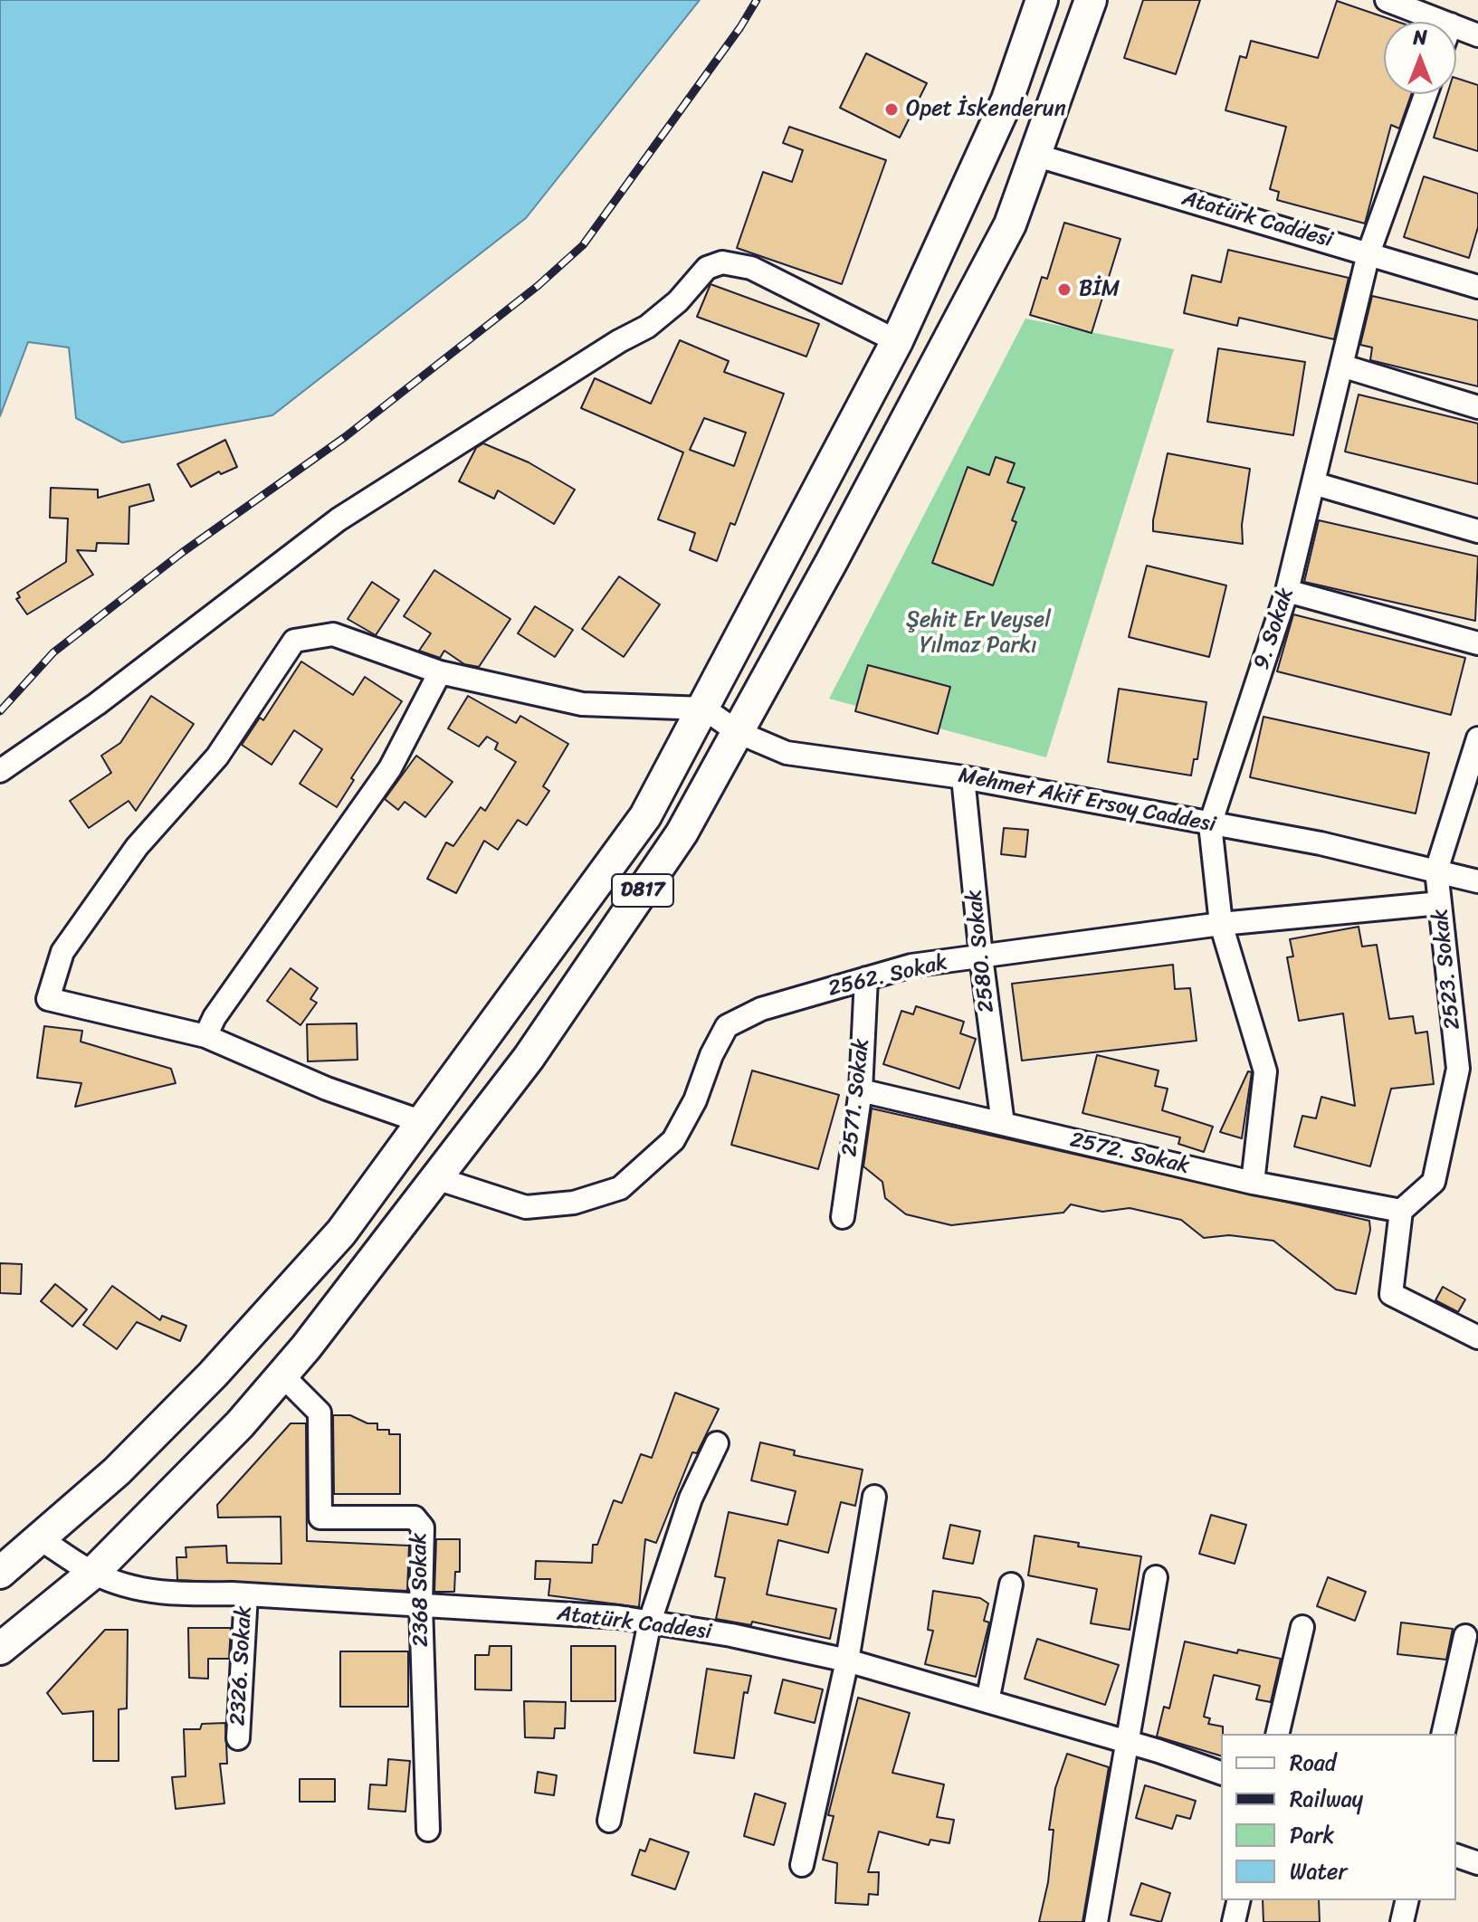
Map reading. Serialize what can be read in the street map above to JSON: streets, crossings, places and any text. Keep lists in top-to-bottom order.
{
  "streets": {
    "highway": ["D817"],
    "street": [
      "Atatürk Caddesi",
      "9. Sokak",
      "Mehmet Akif Ersoy Caddesi",
      "2580. Sokak",
      "2523. Sokak",
      "2562. Sokak",
      "2571. Sokak",
      "2572. Sokak",
      "2368 Sokak",
      "2326. Sokak"
    ]
  },
  "crossings": [
    ["Atatürk Caddesi", "9. Sokak"],
    ["Atatürk Caddesi", "D817"],
    ["Atatürk Caddesi", "2368 Sokak"],
    ["Atatürk Caddesi", "2326. Sokak"],
    ["9. Sokak", "Mehmet Akif Ersoy Caddesi"],
    ["9. Sokak", "2562. Sokak"],
    ["9. Sokak", "2572. Sokak"],
    ["Mehmet Akif Ersoy Caddesi", "D817"],
    ["Mehmet Akif Ersoy Caddesi", "2580. Sokak"],
    ["Mehmet Akif Ersoy Caddesi", "2523. Sokak"],
    ["D817", "2562. Sokak"],
    ["D817", "2368 Sokak"],
    ["2580. Sokak", "2562. Sokak"],
    ["2580. Sokak", "2572. Sokak"],
    ["2523. Sokak", "2562. Sokak"],
    ["2523. Sokak", "2572. Sokak"],
    ["2562. Sokak", "2571. Sokak"],
    ["2571. Sokak", "2572. Sokak"]
  ],
  "parks": ["Şehit Er Veysel Yılmaz Parkı"],
  "places": ["Opet İskenderun", "BİM"],
  "legend": [
    "Road",
    "Railway",
    "Park",
    "Water"
  ],
  "north": "top"
}
